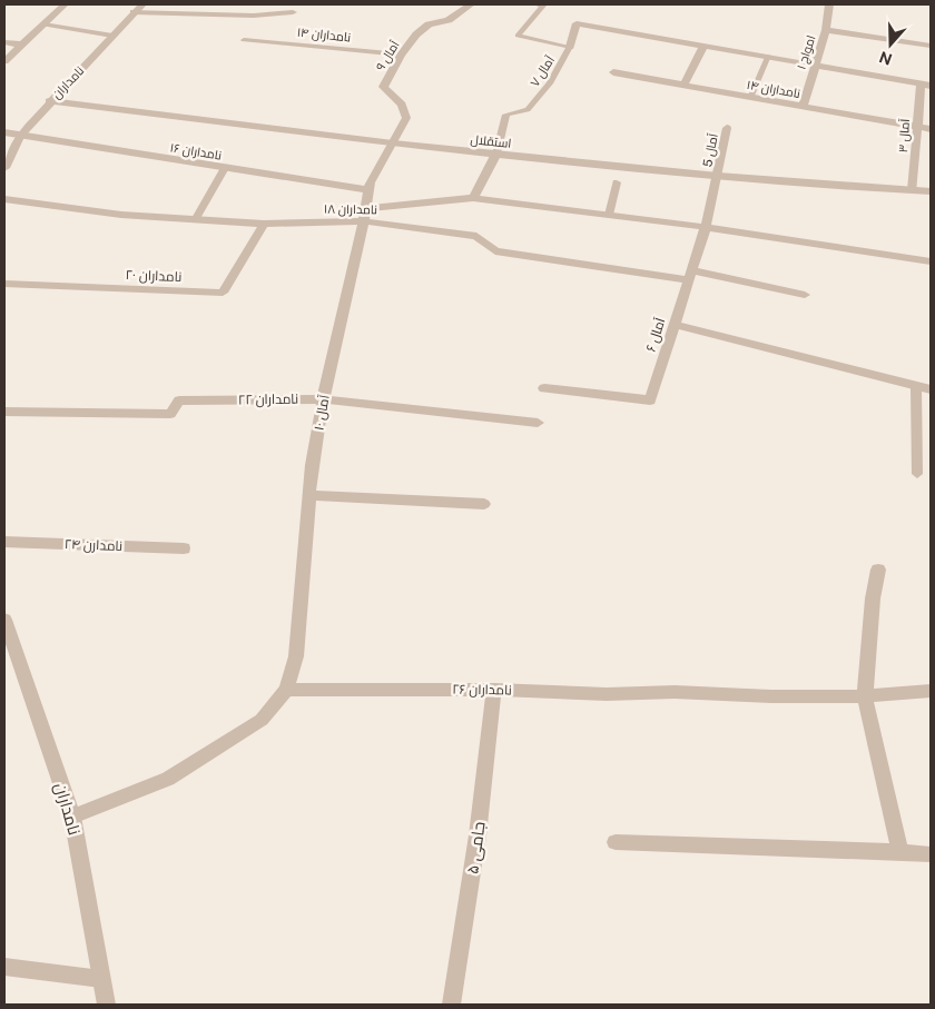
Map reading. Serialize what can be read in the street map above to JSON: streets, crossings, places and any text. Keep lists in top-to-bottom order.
{
  "streets": {
    "street": [
      "نامداران ۱۴",
      "امواج ۱",
      "آمال ۹",
      "نامداران",
      "آمال ۳",
      "استقلال",
      "آمال 5",
      "نامداران ۱۶",
      "نامداران ۱۸",
      "نامداران ۲۰",
      "آمال ۶",
      "نامداران ۲۲",
      "آمال ۱۰",
      "نامدارن ۲۴",
      "نامداران ۲۶",
      "جامی ۵"
    ],
    "lane": ["آمال ۷"]
  },
  "crossings": [
    ["نامداران ۱۴", "امواج ۱"],
    ["نامداران ۱۴", "آمال ۹"],
    ["نامداران ۱۴", "آمال ۳"],
    ["آمال ۹", "استقلال"],
    ["آمال ۹", "آمال ۱۰"],
    ["آمال ۷", "استقلال"],
    ["نامداران", "استقلال"],
    ["نامداران", "نامداران ۱۶"],
    ["آمال ۳", "استقلال"],
    ["استقلال", "آمال 5"],
    ["استقلال", "آمال ۶"],
    ["استقلال", "آمال ۱۰"],
    ["آمال 5", "آمال ۶"],
    ["نامداران ۱۶", "آمال ۱۰"],
    ["نامداران ۱۸", "نامداران ۲۰"],
    ["نامداران ۱۸", "آمال ۶"],
    ["نامداران ۱۸", "آمال ۱۰"],
    ["نامداران ۲۲", "آمال ۱۰"],
    ["آمال ۱۰", "نامداران ۲۶"],
    ["نامداران ۲۶", "جامی ۵"]
  ],
  "north": "bottom"
}
